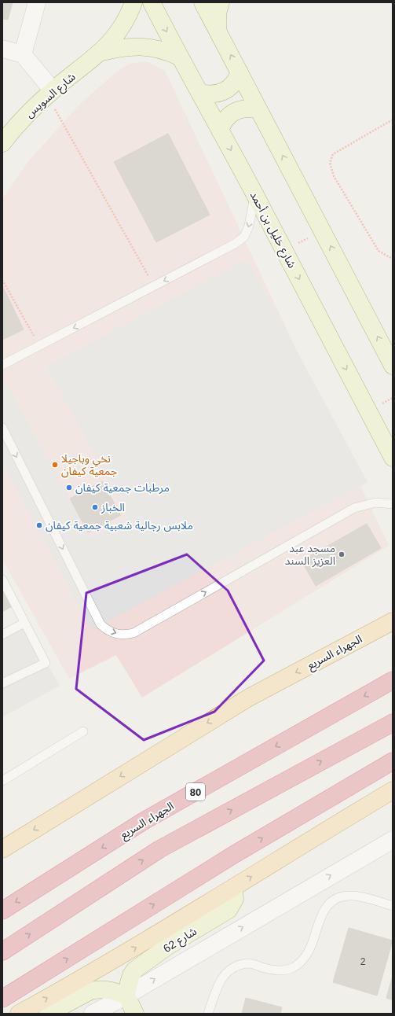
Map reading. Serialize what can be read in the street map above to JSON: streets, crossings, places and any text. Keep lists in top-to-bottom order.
{
  "streets": {
    "highway": ["الجهراء السريع", "80"],
    "street": ["شارع السويس", "شارع خليل بن أحمد", "شارع 62"]
  },
  "crossings": [
    ["شارع السويس", "شارع خليل بن أحمد"]
  ],
  "places": [
    "نخي وباجيلا جمعية كيفان",
    "مرطبات جمعية كيفان",
    "الخباز",
    "ملابس رجالية شعبية جمعية كيفان",
    "مسجد عبد العزيز السند"
  ],
  "house_numbers": ["2"]
}
